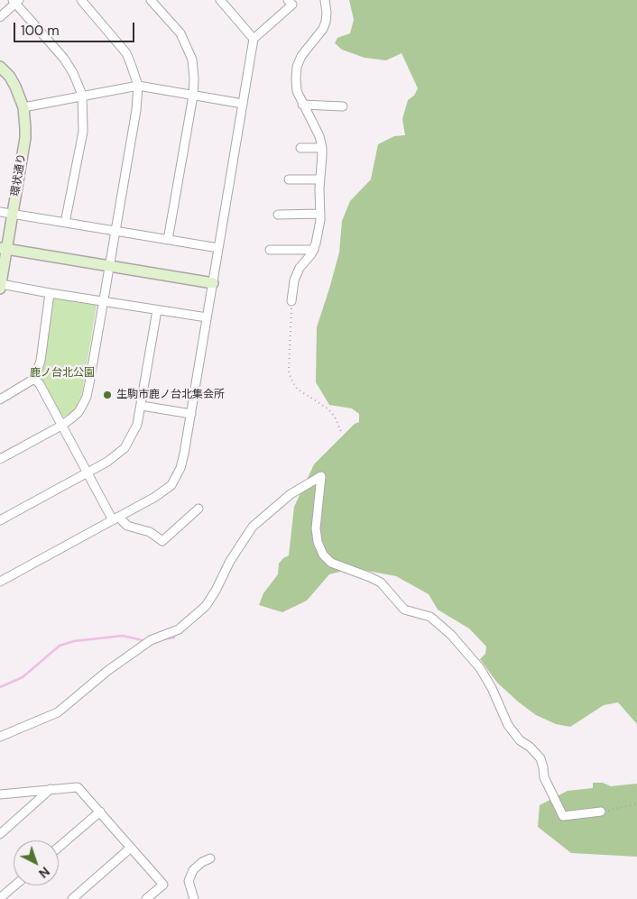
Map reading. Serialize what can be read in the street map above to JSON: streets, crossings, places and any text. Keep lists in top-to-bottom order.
{
  "streets": {
    "street": ["環状通り"]
  },
  "parks": ["鹿ノ台北公園"],
  "places": ["生駒市鹿ノ台北集会所"],
  "scale_bar": "100 m",
  "north": "bottom right"
}
